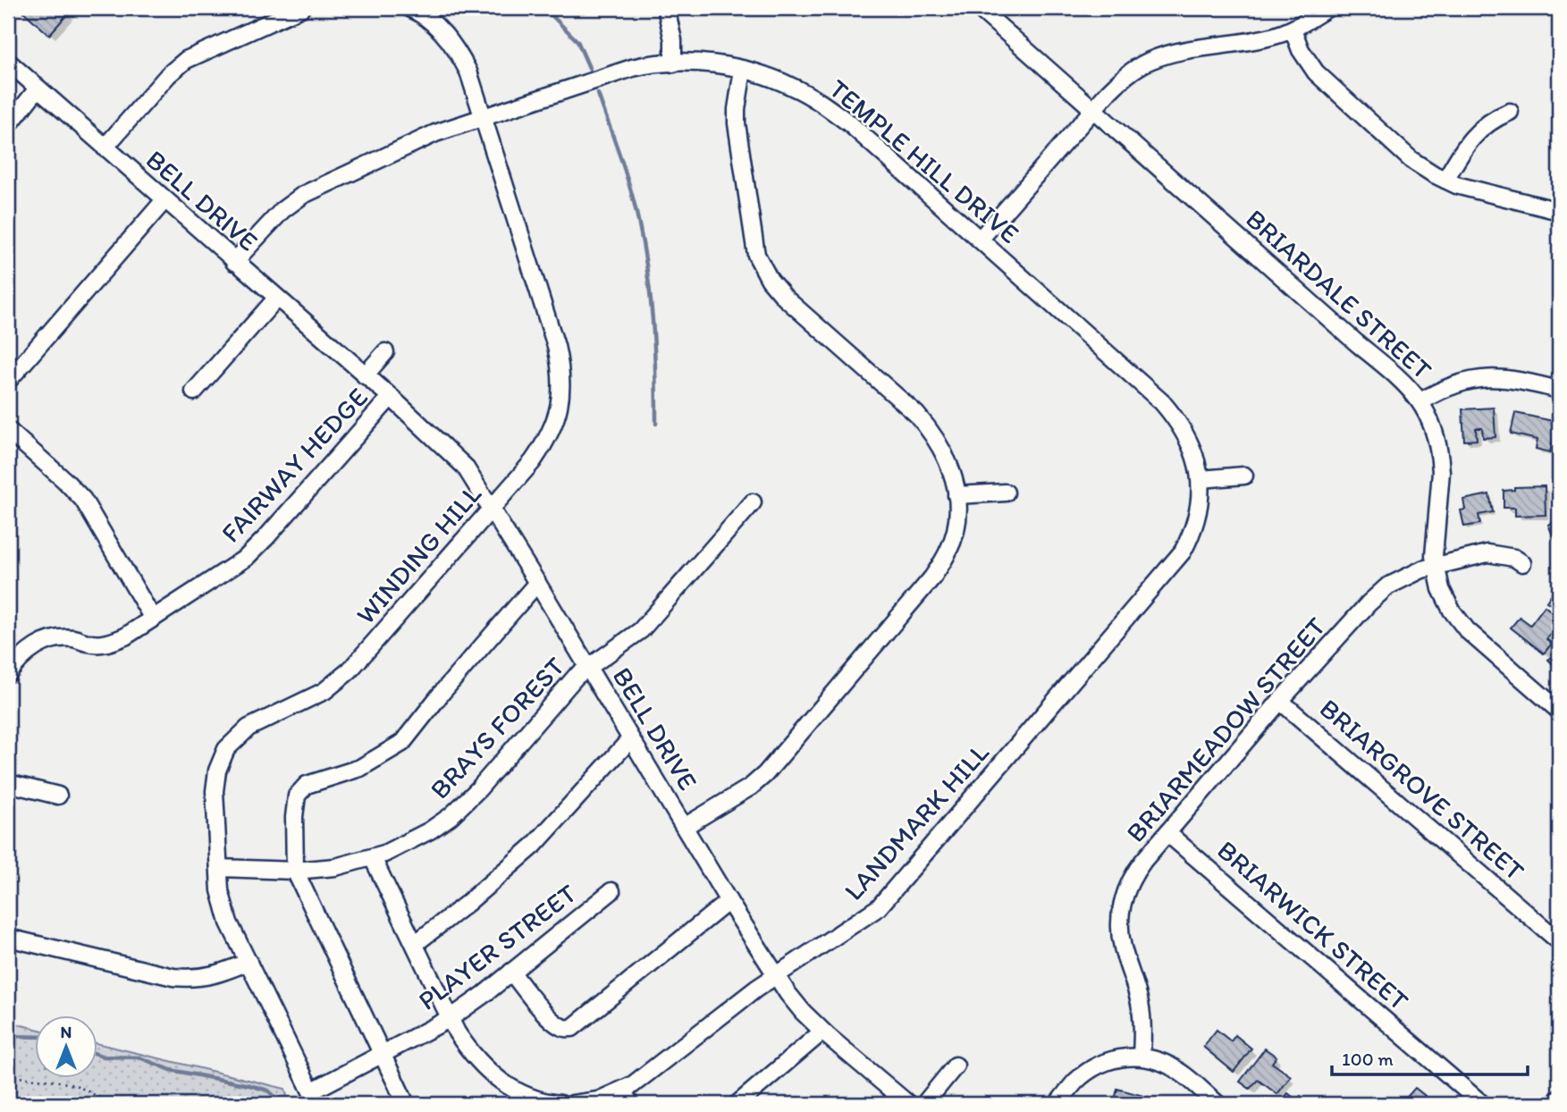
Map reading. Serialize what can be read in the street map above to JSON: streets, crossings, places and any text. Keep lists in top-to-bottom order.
{
  "streets": {
    "street": [
      "TEMPLE HILL DRIVE",
      "BELL DRIVE",
      "BRIARDALE STREET",
      "FAIRWAY HEDGE",
      "WINDING HILL",
      "BRAYS FOREST",
      "BRIARMEADOW STREET",
      "BRIARGROVE STREET",
      "LANDMARK HILL",
      "BRIARWICK STREET",
      "PLAYER STREET"
    ]
  },
  "crossings": [
    ["TEMPLE HILL DRIVE", "BELL DRIVE"],
    ["TEMPLE HILL DRIVE", "WINDING HILL"],
    ["TEMPLE HILL DRIVE", "LANDMARK HILL"],
    ["BELL DRIVE", "FAIRWAY HEDGE"],
    ["BELL DRIVE", "WINDING HILL"],
    ["BELL DRIVE", "BRAYS FOREST"],
    ["BELL DRIVE", "LANDMARK HILL"],
    ["BRIARDALE STREET", "BRIARMEADOW STREET"],
    ["WINDING HILL", "BRAYS FOREST"],
    ["WINDING HILL", "PLAYER STREET"],
    ["BRIARMEADOW STREET", "BRIARGROVE STREET"],
    ["BRIARMEADOW STREET", "BRIARWICK STREET"]
  ],
  "scale_bar": "100 m",
  "north": "top"
}
